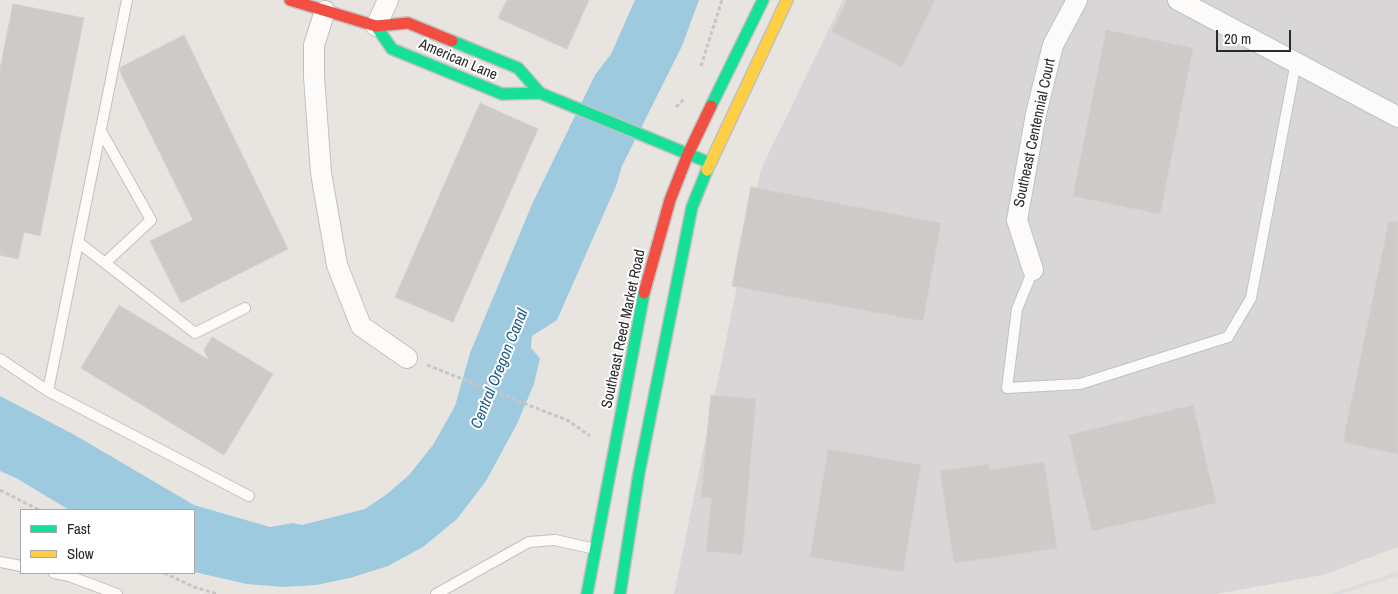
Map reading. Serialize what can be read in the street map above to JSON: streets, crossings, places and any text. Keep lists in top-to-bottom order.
{
  "streets": {
    "main road": ["American Lane", "Southeast Reed Market Road"],
    "street": ["Southeast Centennial Court"]
  },
  "crossings": [
    ["American Lane", "Southeast Reed Market Road"]
  ],
  "water": ["Central Oregon Canal"],
  "legend": ["Fast", "Slow"],
  "scale_bar": "20 m"
}
